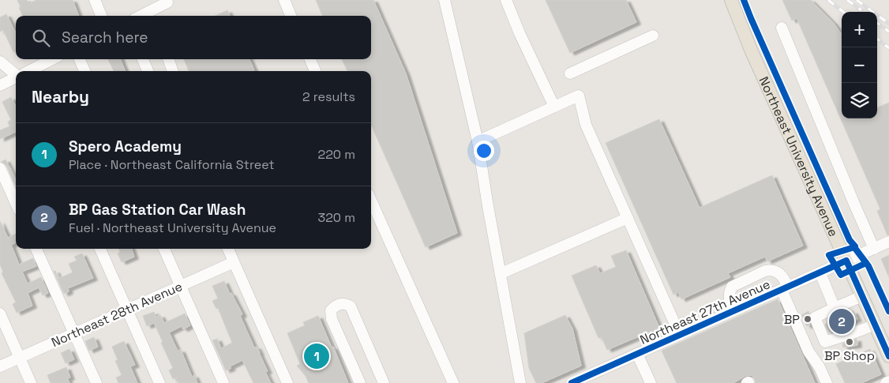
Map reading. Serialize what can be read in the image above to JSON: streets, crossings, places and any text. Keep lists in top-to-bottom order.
{
  "streets": {
    "main road": ["Northeast University Avenue"],
    "street": ["Northeast 27th Avenue", "Northeast 28th Avenue"]
  },
  "crossings": [
    ["Northeast University Avenue", "Northeast 27th Avenue"]
  ],
  "places": ["BP", "BP Shop"],
  "page": {
    "map_buttons": ["+", "−"],
    "search": "Search here",
    "heading": ["Nearby", "2 results"],
    "list": [
      {
        "mark": "1",
        "name": "Spero Academy",
        "note": "Place · Northeast California Street",
        "value": "220 m"
      },
      {
        "mark": "2",
        "name": "BP Gas Station Car Wash",
        "note": "Fuel · Northeast University Avenue",
        "value": "320 m"
      }
    ],
    "pins": ["2", "1"]
  }
}
